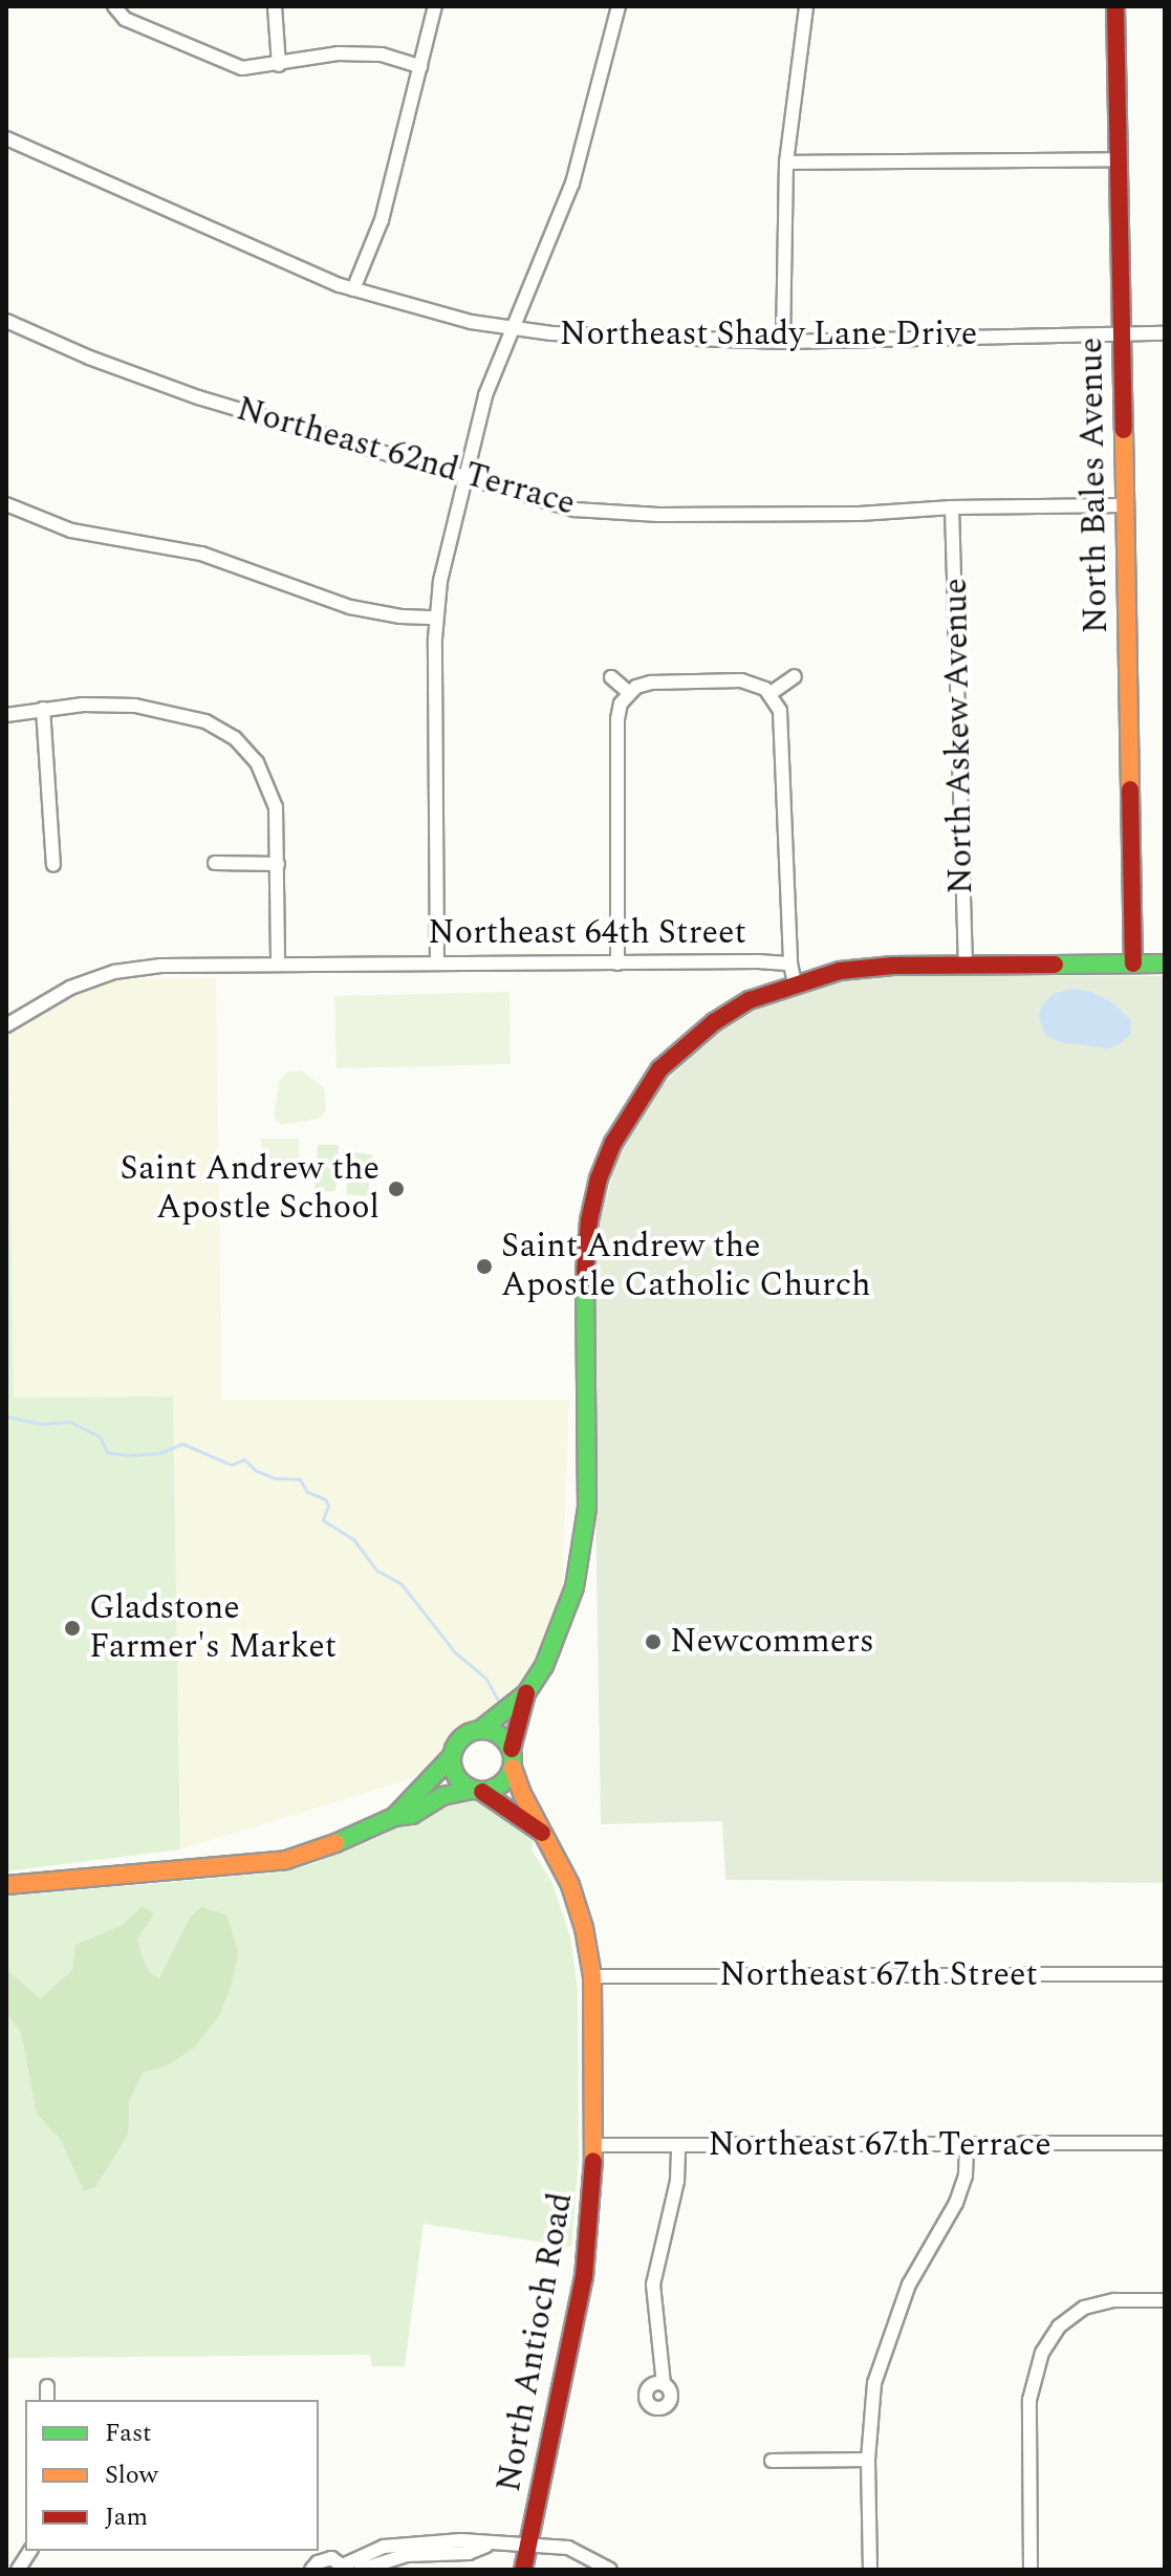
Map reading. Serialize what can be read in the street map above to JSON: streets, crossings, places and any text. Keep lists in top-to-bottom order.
{
  "streets": {
    "street": [
      "Northeast Shady Lane Drive",
      "Northeast 62nd Terrace",
      "North Bales Avenue",
      "North Askew Avenue",
      "Northeast 64th Street",
      "Northeast 67th Street",
      "Northeast 67th Terrace",
      "North Antioch Road"
    ]
  },
  "crossings": [
    ["Northeast Shady Lane Drive", "North Bales Avenue"],
    ["Northeast 62nd Terrace", "North Bales Avenue"],
    ["Northeast 62nd Terrace", "North Askew Avenue"],
    ["Northeast 67th Street", "North Antioch Road"],
    ["Northeast 67th Terrace", "North Antioch Road"]
  ],
  "places": [
    "Saint Andrew the Apostle School",
    "Saint Andrew the Apostle Catholic Church",
    "Gladstone Farmer's Market",
    "Newcommers"
  ],
  "legend": ["Fast", "Slow", "Jam"]
}
